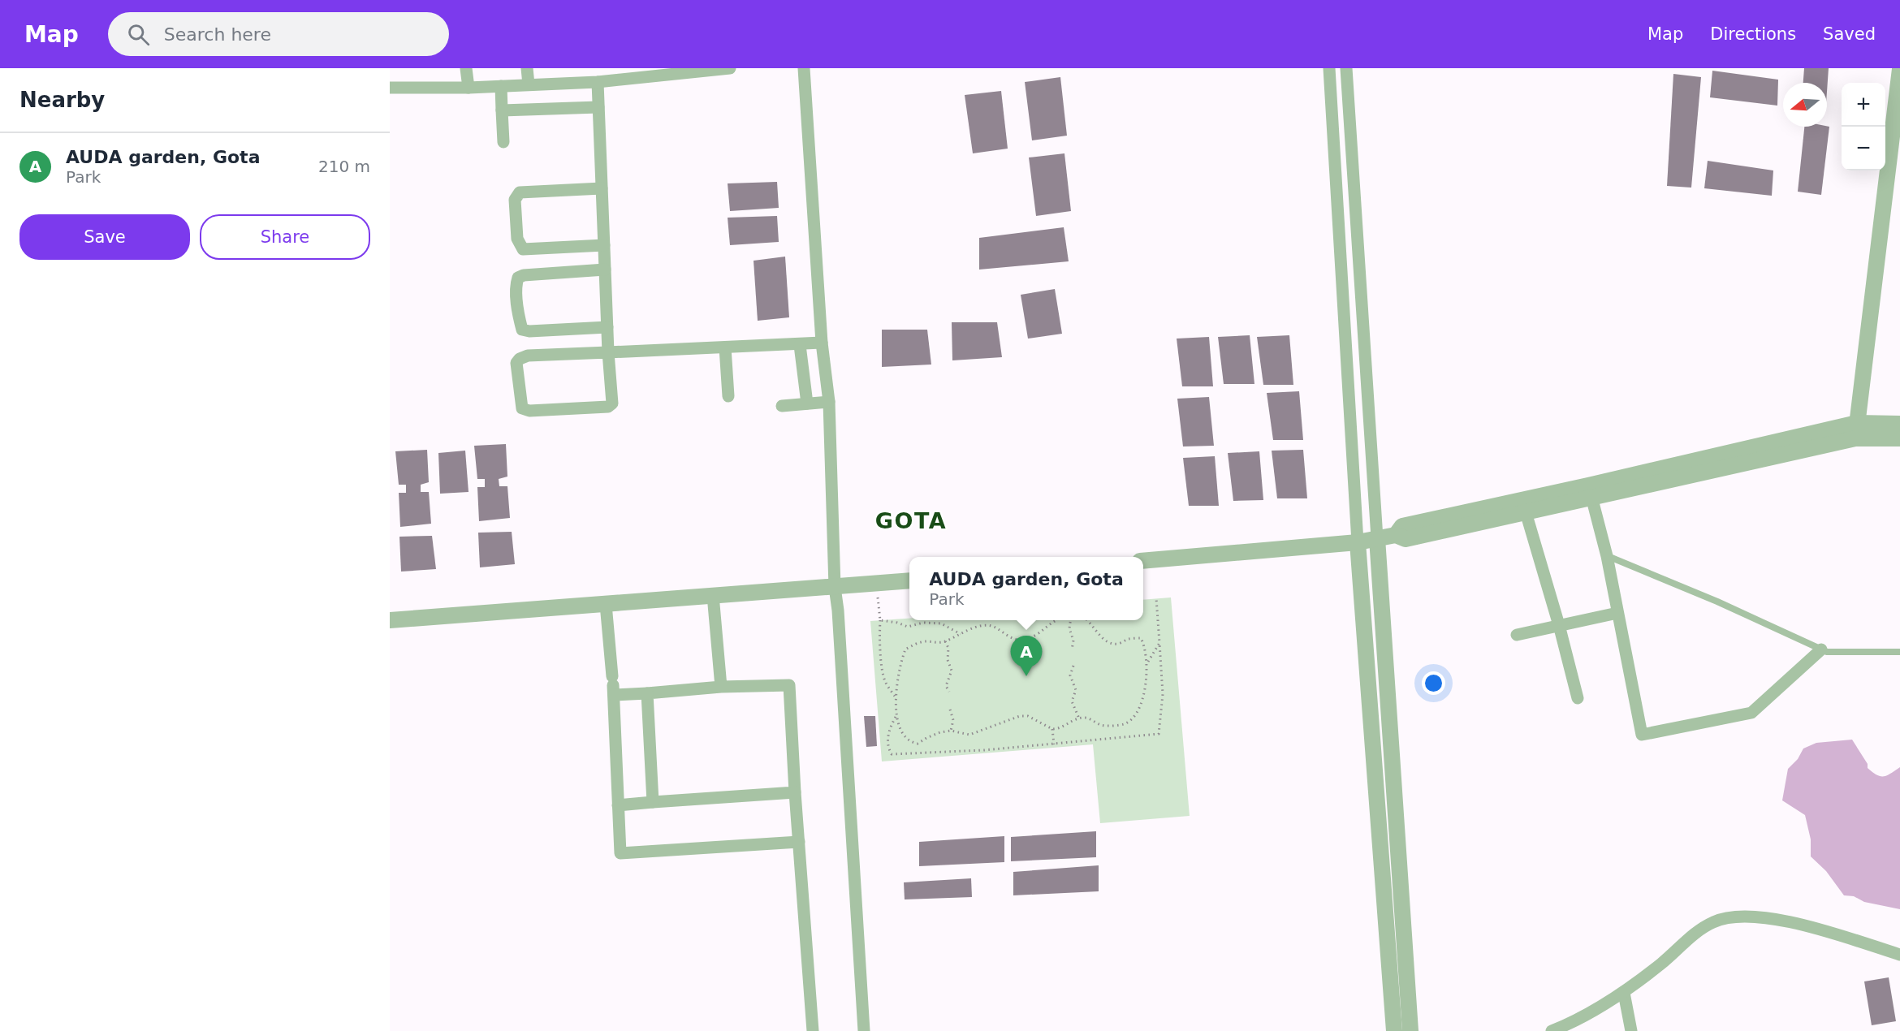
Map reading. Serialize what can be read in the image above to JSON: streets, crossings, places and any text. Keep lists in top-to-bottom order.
{
  "districts": ["GOTA"],
  "north": "left",
  "page": {
    "header": "Map",
    "search": "Search here",
    "nav": ["Map", "Directions", "Saved"],
    "heading": "Nearby",
    "map_buttons": ["+", "−"],
    "list": [
      {
        "mark": "A",
        "name": "AUDA garden, Gota",
        "note": "Park",
        "value": "210 m"
      }
    ],
    "buttons": ["Save", "Share"],
    "popup": ["AUDA garden, Gota", "Park"],
    "pins": "A"
  }
}
